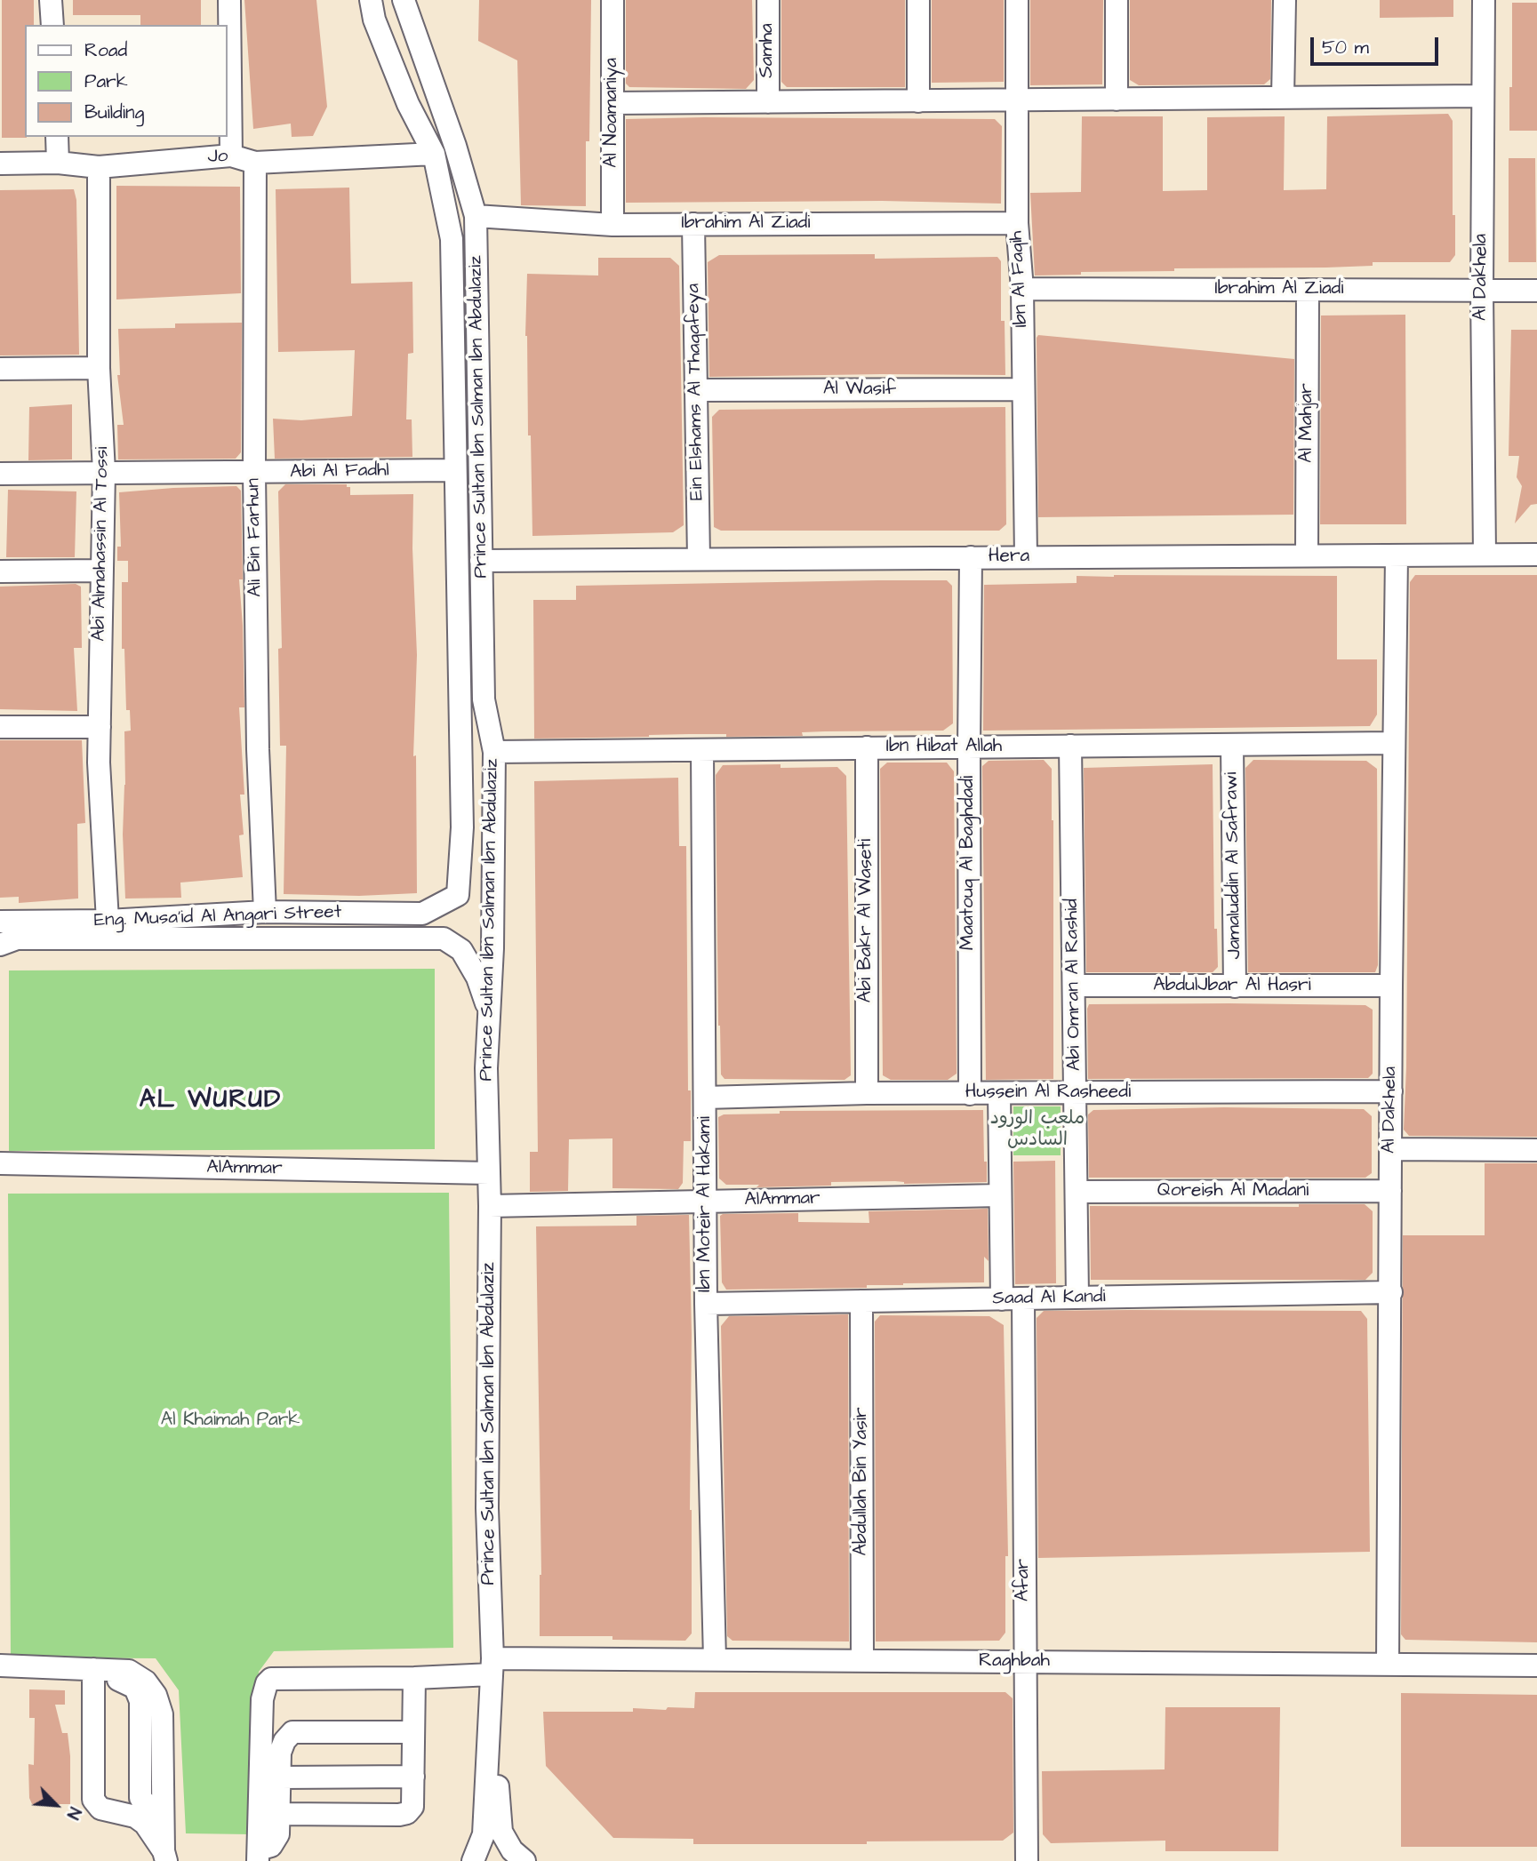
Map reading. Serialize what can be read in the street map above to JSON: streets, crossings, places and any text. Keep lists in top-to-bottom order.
{
  "streets": {
    "street": [
      "Samha",
      "Al Noamaniya",
      "Jo",
      "Ibrahim Al Ziadi",
      "Al Dakhela",
      "Ibn Al Faqih",
      "Al Wasif",
      "Ein Elshams Al Thaqafeya",
      "Prince Sultan Ibn Salman Ibn Abdulaziz",
      "Al Mahjar",
      "Abi Al Fadhl",
      "Ali Bin Farhun",
      "Abi Almahassin Al Tossi",
      "Hera",
      "Ibn Hibat Allah",
      "Maatouq Al Baghdadi",
      "Jamaluddin Al Safrawi",
      "Eng. Musa'id Al Angari Street",
      "Abi Bakr Al Waseti",
      "Abi Omran Al Rashid",
      "AbdulJbar Al Hasri",
      "Hussein Al Rasheedi",
      "AlAmmar",
      "Qoreish Al Madani",
      "Ibn Moteir Al Hakami",
      "Saad Al Kandi",
      "Abdullah Bin Yasir",
      "Afar",
      "Raghbah"
    ]
  },
  "crossings": [
    ["Al Noamaniya", "Ibrahim Al Ziadi"],
    ["Jo", "Prince Sultan Ibn Salman Ibn Abdulaziz"],
    ["Jo", "Ali Bin Farhun"],
    ["Jo", "Abi Almahassin Al Tossi"],
    ["Ibrahim Al Ziadi", "Al Dakhela"],
    ["Ibrahim Al Ziadi", "Ibn Al Faqih"],
    ["Ibrahim Al Ziadi", "Ein Elshams Al Thaqafeya"],
    ["Ibrahim Al Ziadi", "Prince Sultan Ibn Salman Ibn Abdulaziz"],
    ["Ibrahim Al Ziadi", "Al Mahjar"],
    ["Al Dakhela", "Hera"],
    ["Al Dakhela", "Ibn Hibat Allah"],
    ["Al Dakhela", "AbdulJbar Al Hasri"],
    ["Al Dakhela", "Hussein Al Rasheedi"],
    ["Al Dakhela", "Qoreish Al Madani"],
    ["Al Dakhela", "Saad Al Kandi"],
    ["Al Dakhela", "Raghbah"],
    ["Ibn Al Faqih", "Al Wasif"],
    ["Ibn Al Faqih", "Hera"],
    ["Al Wasif", "Ein Elshams Al Thaqafeya"],
    ["Ein Elshams Al Thaqafeya", "Hera"],
    ["Prince Sultan Ibn Salman Ibn Abdulaziz", "Abi Al Fadhl"],
    ["Prince Sultan Ibn Salman Ibn Abdulaziz", "Hera"],
    ["Prince Sultan Ibn Salman Ibn Abdulaziz", "Ibn Hibat Allah"],
    ["Prince Sultan Ibn Salman Ibn Abdulaziz", "Eng. Musa'id Al Angari Street"],
    ["Prince Sultan Ibn Salman Ibn Abdulaziz", "AlAmmar"],
    ["Prince Sultan Ibn Salman Ibn Abdulaziz", "Raghbah"],
    ["Al Mahjar", "Hera"],
    ["Abi Al Fadhl", "Ali Bin Farhun"],
    ["Abi Al Fadhl", "Abi Almahassin Al Tossi"],
    ["Ali Bin Farhun", "Eng. Musa'id Al Angari Street"],
    ["Abi Almahassin Al Tossi", "Eng. Musa'id Al Angari Street"],
    ["Hera", "Maatouq Al Baghdadi"],
    ["Ibn Hibat Allah", "Maatouq Al Baghdadi"],
    ["Ibn Hibat Allah", "Jamaluddin Al Safrawi"],
    ["Ibn Hibat Allah", "Abi Bakr Al Waseti"],
    ["Ibn Hibat Allah", "Abi Omran Al Rashid"],
    ["Ibn Hibat Allah", "Ibn Moteir Al Hakami"],
    ["Maatouq Al Baghdadi", "Hussein Al Rasheedi"],
    ["Jamaluddin Al Safrawi", "AbdulJbar Al Hasri"],
    ["Abi Bakr Al Waseti", "Hussein Al Rasheedi"],
    ["Abi Omran Al Rashid", "AbdulJbar Al Hasri"],
    ["Abi Omran Al Rashid", "Hussein Al Rasheedi"],
    ["Abi Omran Al Rashid", "Qoreish Al Madani"],
    ["Abi Omran Al Rashid", "Saad Al Kandi"],
    ["Hussein Al Rasheedi", "Ibn Moteir Al Hakami"],
    ["AlAmmar", "Ibn Moteir Al Hakami"],
    ["Ibn Moteir Al Hakami", "Saad Al Kandi"],
    ["Ibn Moteir Al Hakami", "Raghbah"],
    ["Saad Al Kandi", "Abdullah Bin Yasir"],
    ["Saad Al Kandi", "Afar"],
    ["Abdullah Bin Yasir", "Raghbah"],
    ["Afar", "Raghbah"]
  ],
  "districts": ["AL WURUD"],
  "parks": ["ملعب الورود السادس", "Al Khaimah Park"],
  "legend": ["Road", "Park", "Building"],
  "scale_bar": "50 m",
  "north": "bottom right"
}
